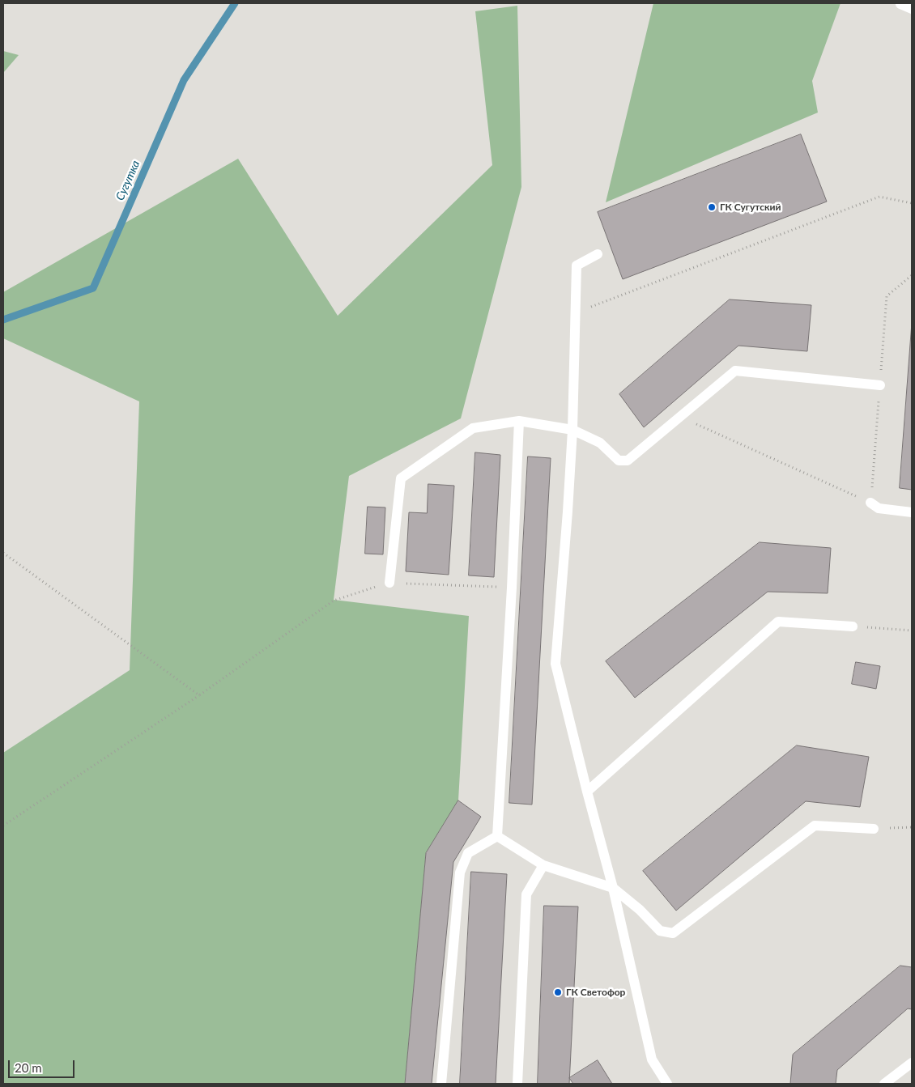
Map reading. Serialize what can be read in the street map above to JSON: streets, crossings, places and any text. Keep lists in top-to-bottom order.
{
  "water": ["Сугутка"],
  "places": ["ГК Сугутский", "ГК Светофор"],
  "scale_bar": "20 m"
}
